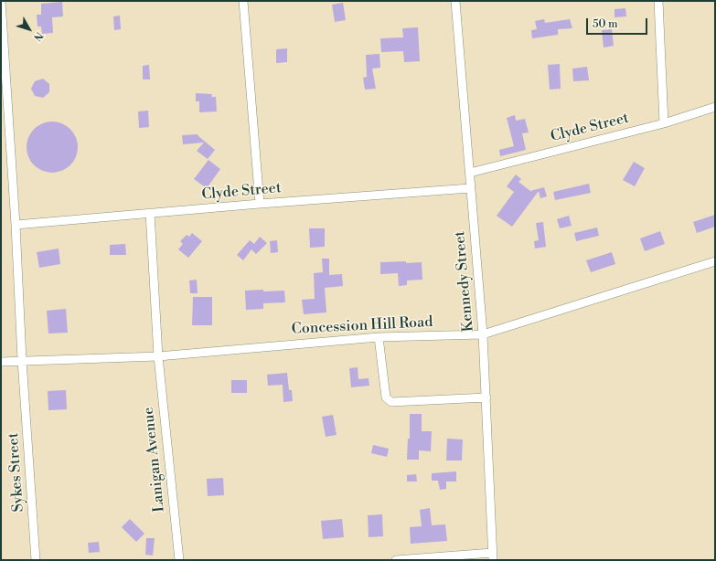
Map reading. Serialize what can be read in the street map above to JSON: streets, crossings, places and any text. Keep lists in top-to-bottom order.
{
  "streets": {
    "street": [
      "Clyde Street",
      "Kennedy Street",
      "Concession Hill Road",
      "Lanigan Avenue",
      "Sykes Street"
    ]
  },
  "crossings": [
    ["Clyde Street", "Kennedy Street"],
    ["Clyde Street", "Lanigan Avenue"],
    ["Clyde Street", "Sykes Street"],
    ["Kennedy Street", "Concession Hill Road"],
    ["Concession Hill Road", "Lanigan Avenue"],
    ["Concession Hill Road", "Sykes Street"]
  ],
  "scale_bar": "50 m",
  "north": "bottom right"
}
